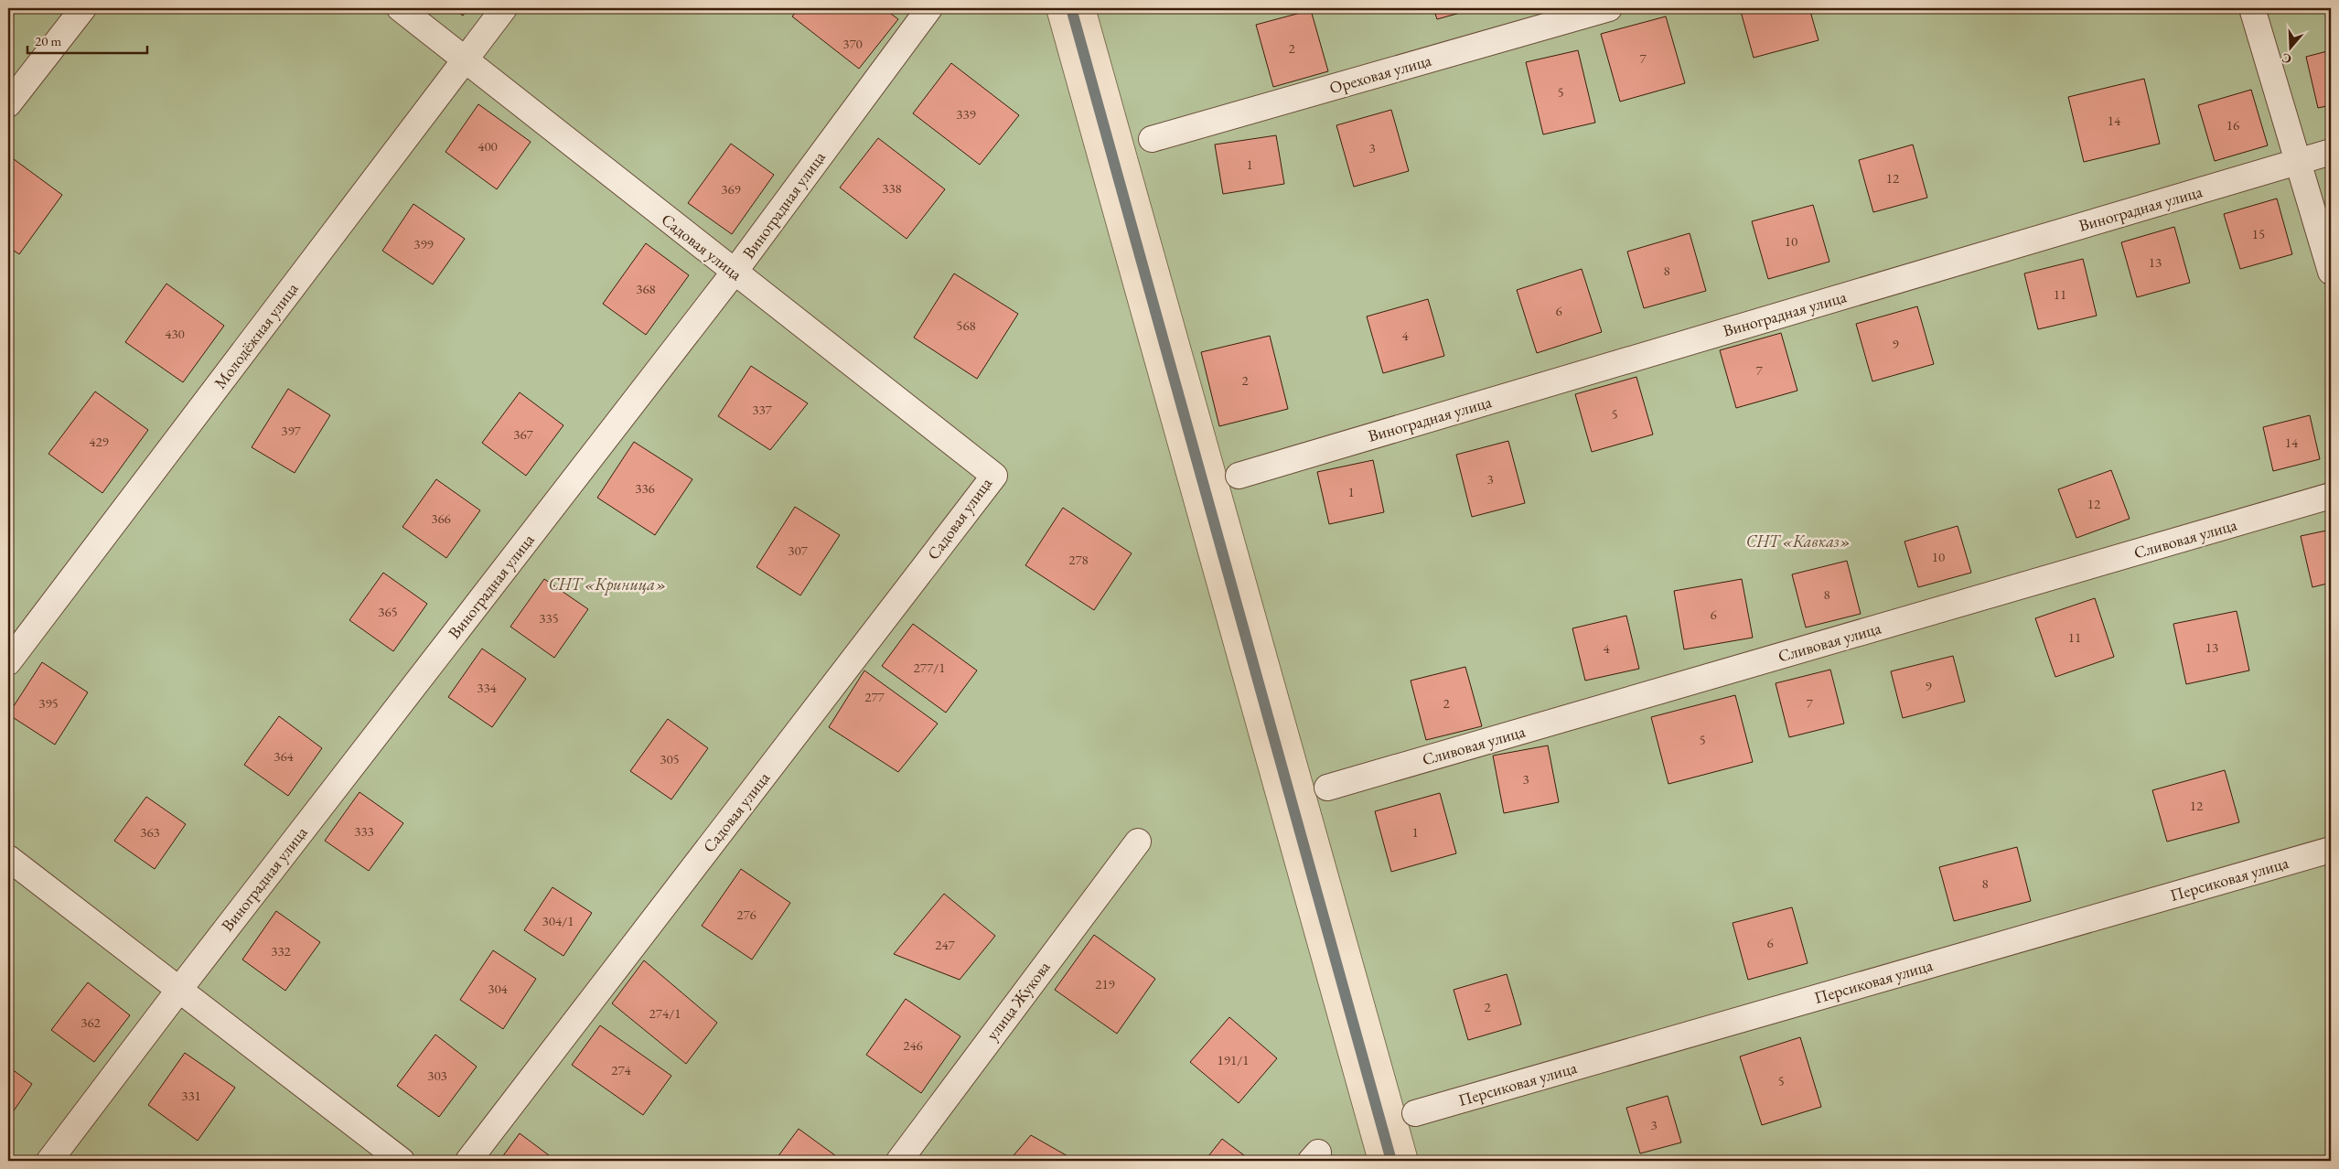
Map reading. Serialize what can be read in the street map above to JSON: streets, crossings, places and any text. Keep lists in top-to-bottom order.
{
  "streets": {
    "street": [
      "Ореховая улица",
      "Виноградная улица",
      "Садовая улица",
      "Молодёжная улица",
      "Сливовая улица",
      "Персиковая улица",
      "улица Жукова"
    ]
  },
  "crossings": [
    ["Виноградная улица", "Садовая улица"],
    ["Садовая улица", "Молодёжная улица"]
  ],
  "parks": ["СНТ «Кавказ»", "СНТ «Криница»"],
  "house_numbers": [
    "370",
    "2",
    "7",
    "5",
    "339",
    "14",
    "16",
    "400",
    "3",
    "1",
    "12",
    "338",
    "369",
    "15",
    "10",
    "399",
    "13",
    "8",
    "368",
    "11",
    "6",
    "568",
    "430",
    "4",
    "9",
    "7",
    "2",
    "337",
    "5",
    "397",
    "367",
    "429",
    "14",
    "3",
    "336",
    "1",
    "12",
    "366",
    "307",
    "10",
    "278",
    "8",
    "365",
    "6",
    "335",
    "11",
    "13",
    "4",
    "277/1",
    "9",
    "334",
    "277",
    "395",
    "2",
    "7",
    "5",
    "364",
    "305",
    "3",
    "12",
    "333",
    "363",
    "1",
    "8",
    "276",
    "304/1",
    "6",
    "247",
    "332",
    "219",
    "304",
    "2",
    "274/1",
    "362",
    "246",
    "191/1",
    "274",
    "303",
    "5",
    "331",
    "3"
  ],
  "scale_bar": "20 m",
  "north": "bottom"
}
